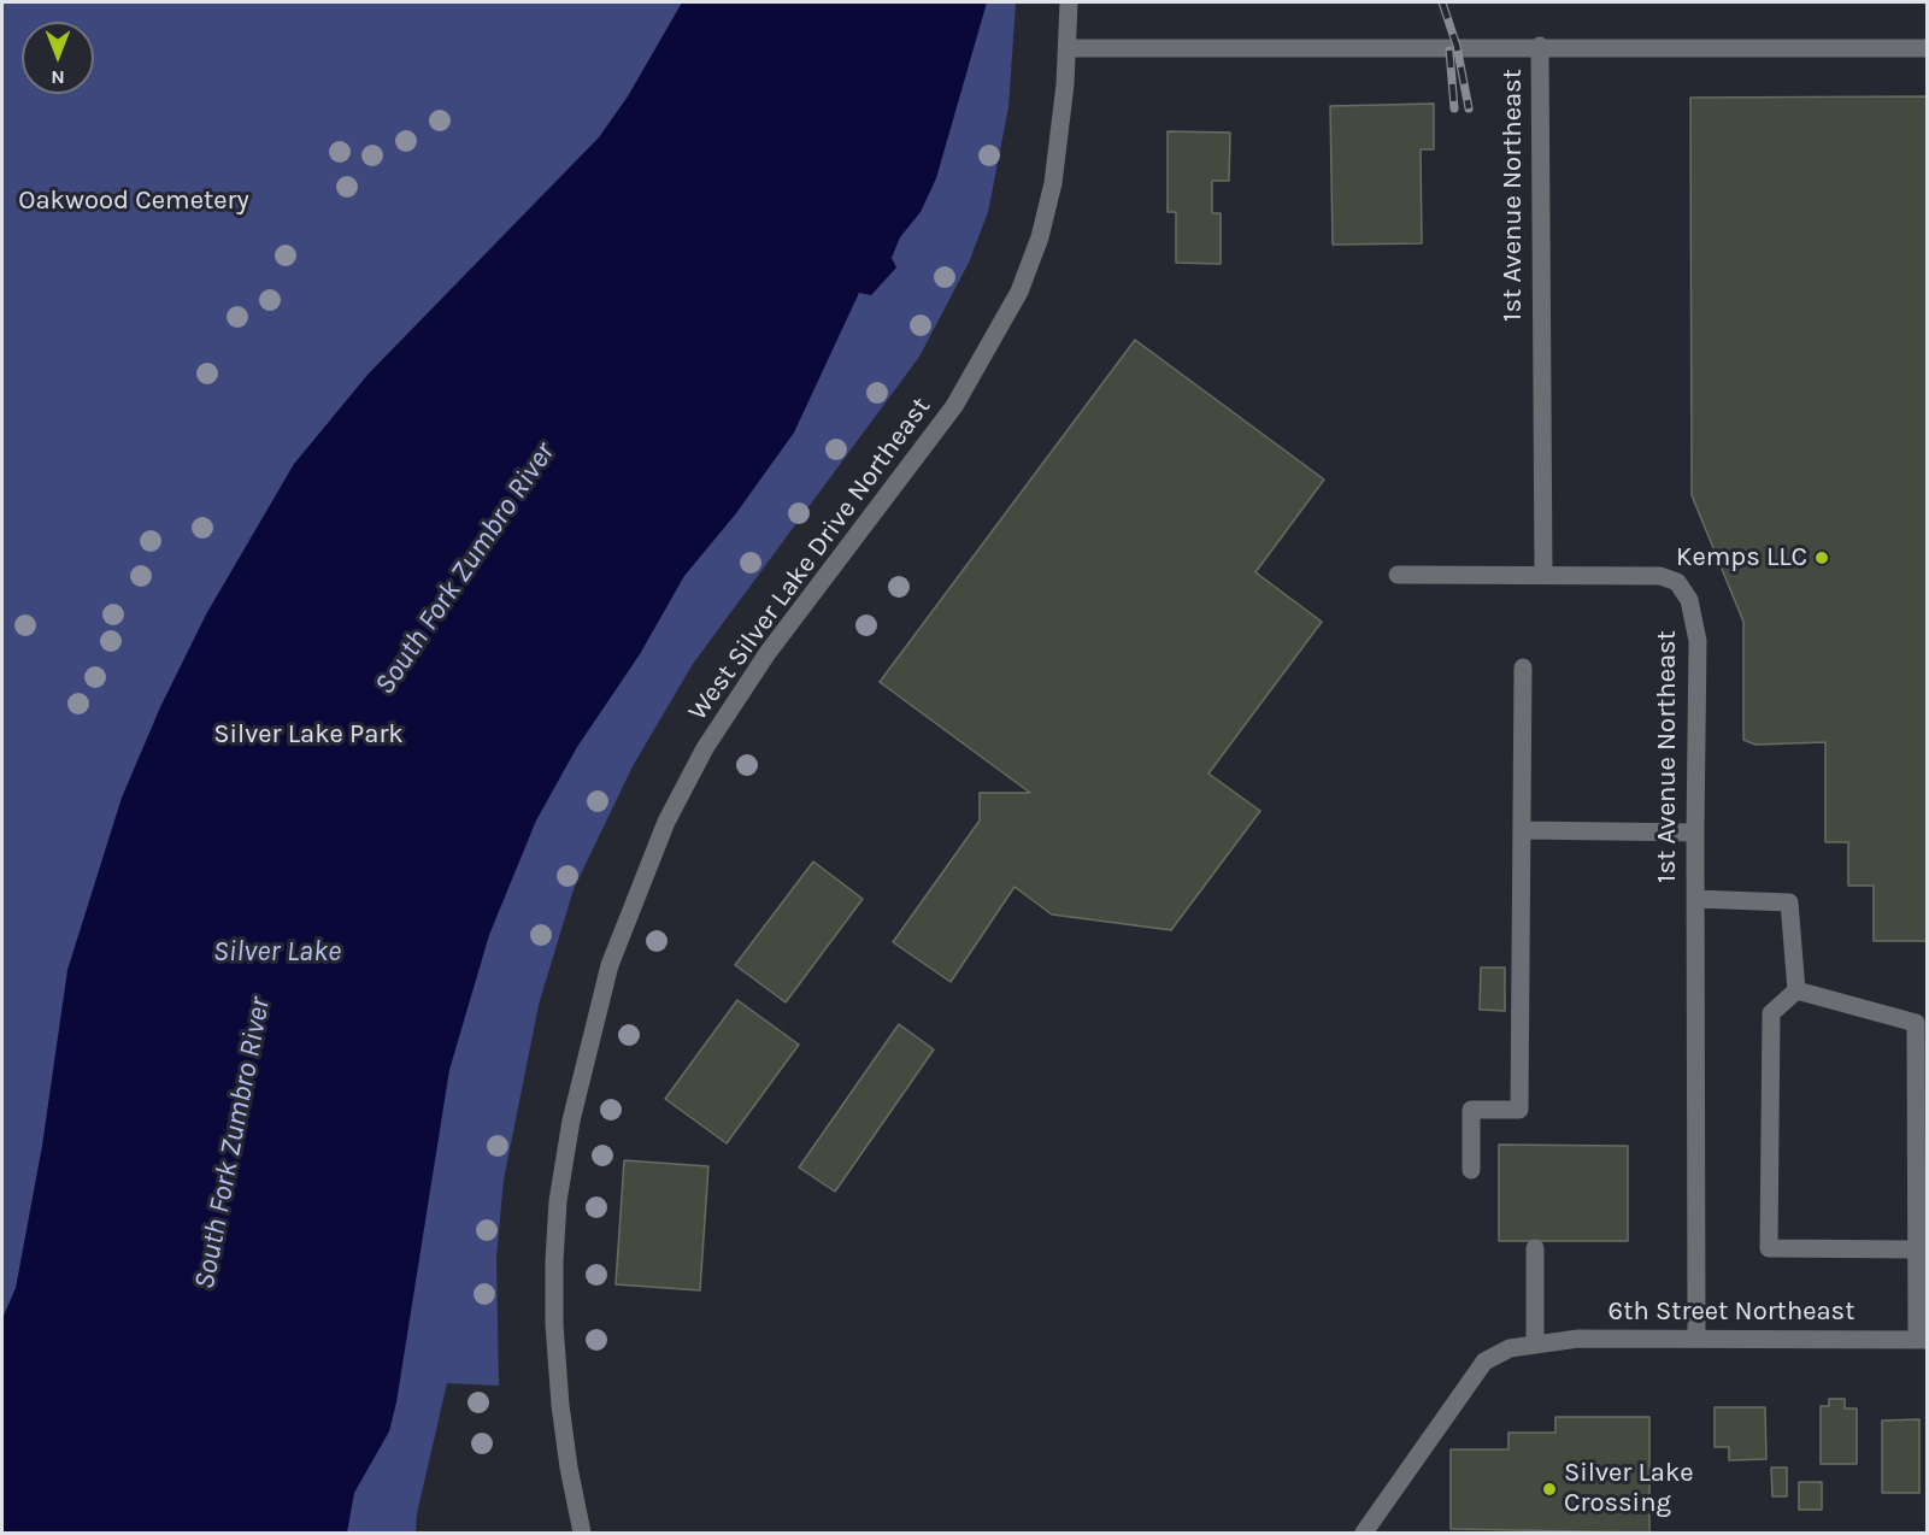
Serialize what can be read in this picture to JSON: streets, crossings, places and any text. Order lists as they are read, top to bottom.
{
  "streets": {
    "street": ["1st Avenue Northeast", "West Silver Lake Drive Northeast", "6th Street Northeast"]
  },
  "crossings": [
    ["1st Avenue Northeast", "6th Street Northeast"]
  ],
  "water": ["South Fork Zumbro River", "Silver Lake"],
  "parks": ["Oakwood Cemetery", "Silver Lake Park"],
  "places": ["Kemps LLC", "Silver Lake Crossing"],
  "north": "bottom"
}
